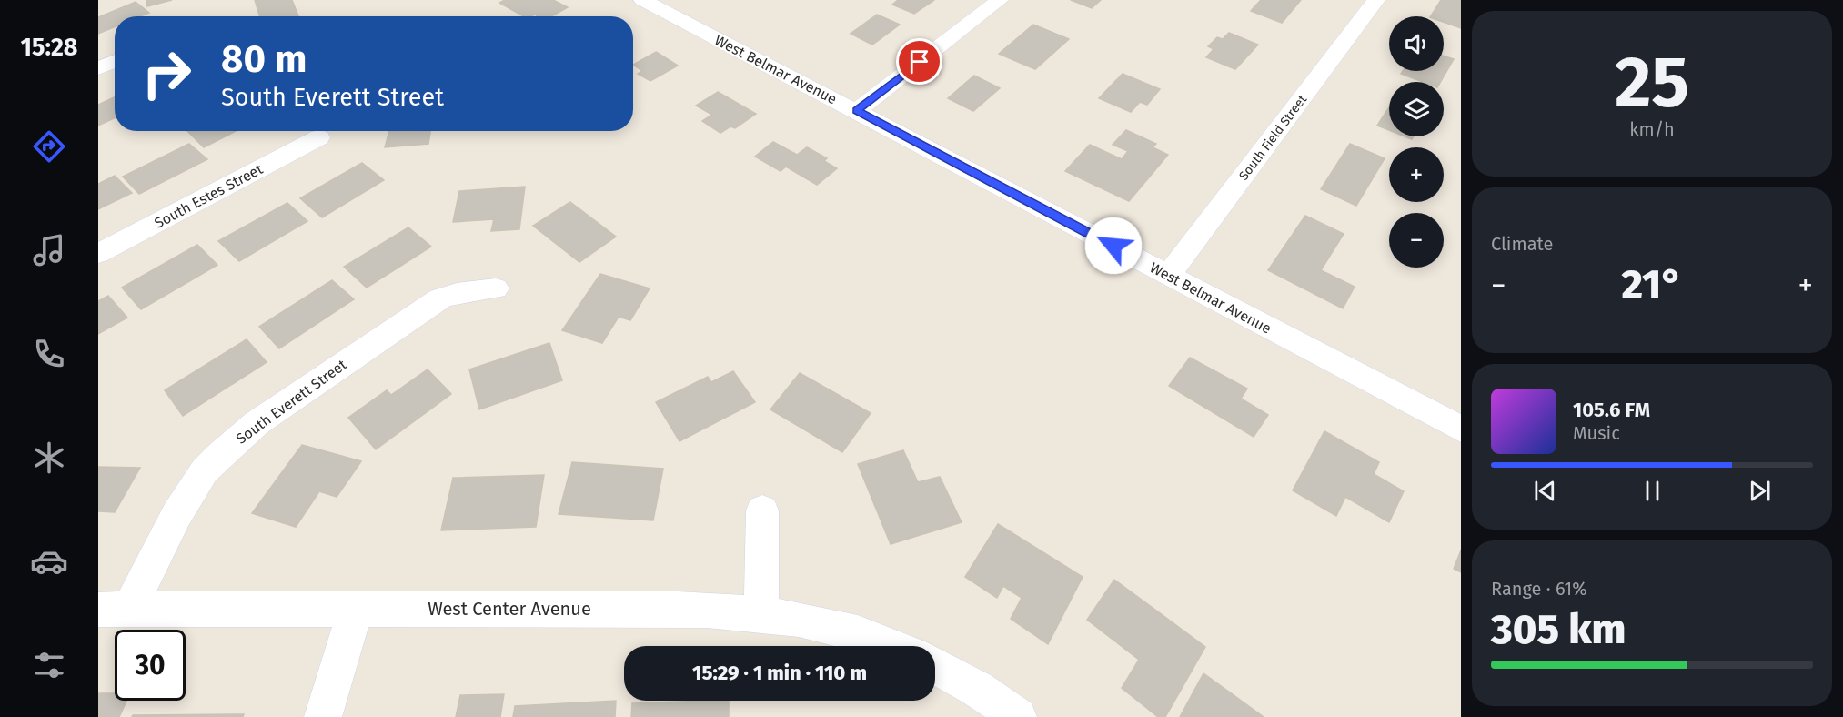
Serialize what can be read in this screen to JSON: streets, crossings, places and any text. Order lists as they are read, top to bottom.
{
  "streets": {
    "street": [
      "West Belmar Avenue",
      "South Field Street",
      "South Estes Street",
      "South Everett Street",
      "West Center Avenue"
    ]
  },
  "crossings": [
    ["West Belmar Avenue", "South Field Street"],
    ["South Everett Street", "West Center Avenue"]
  ],
  "page": {
    "tabs": "15:28",
    "tile": [
      ["25", "km/h"],
      "Climate",
      ["Range · 61%", "305 km"]
    ],
    "map_buttons": ["+", "−"],
    "turn": ["80 m", "South Everett Street"],
    "heat": ["−", "21°", "+"],
    "song": ["105.6 FM", "Music"],
    "limit": "30",
    "trip": "15:29 · 1 min · 110 m"
  }
}
